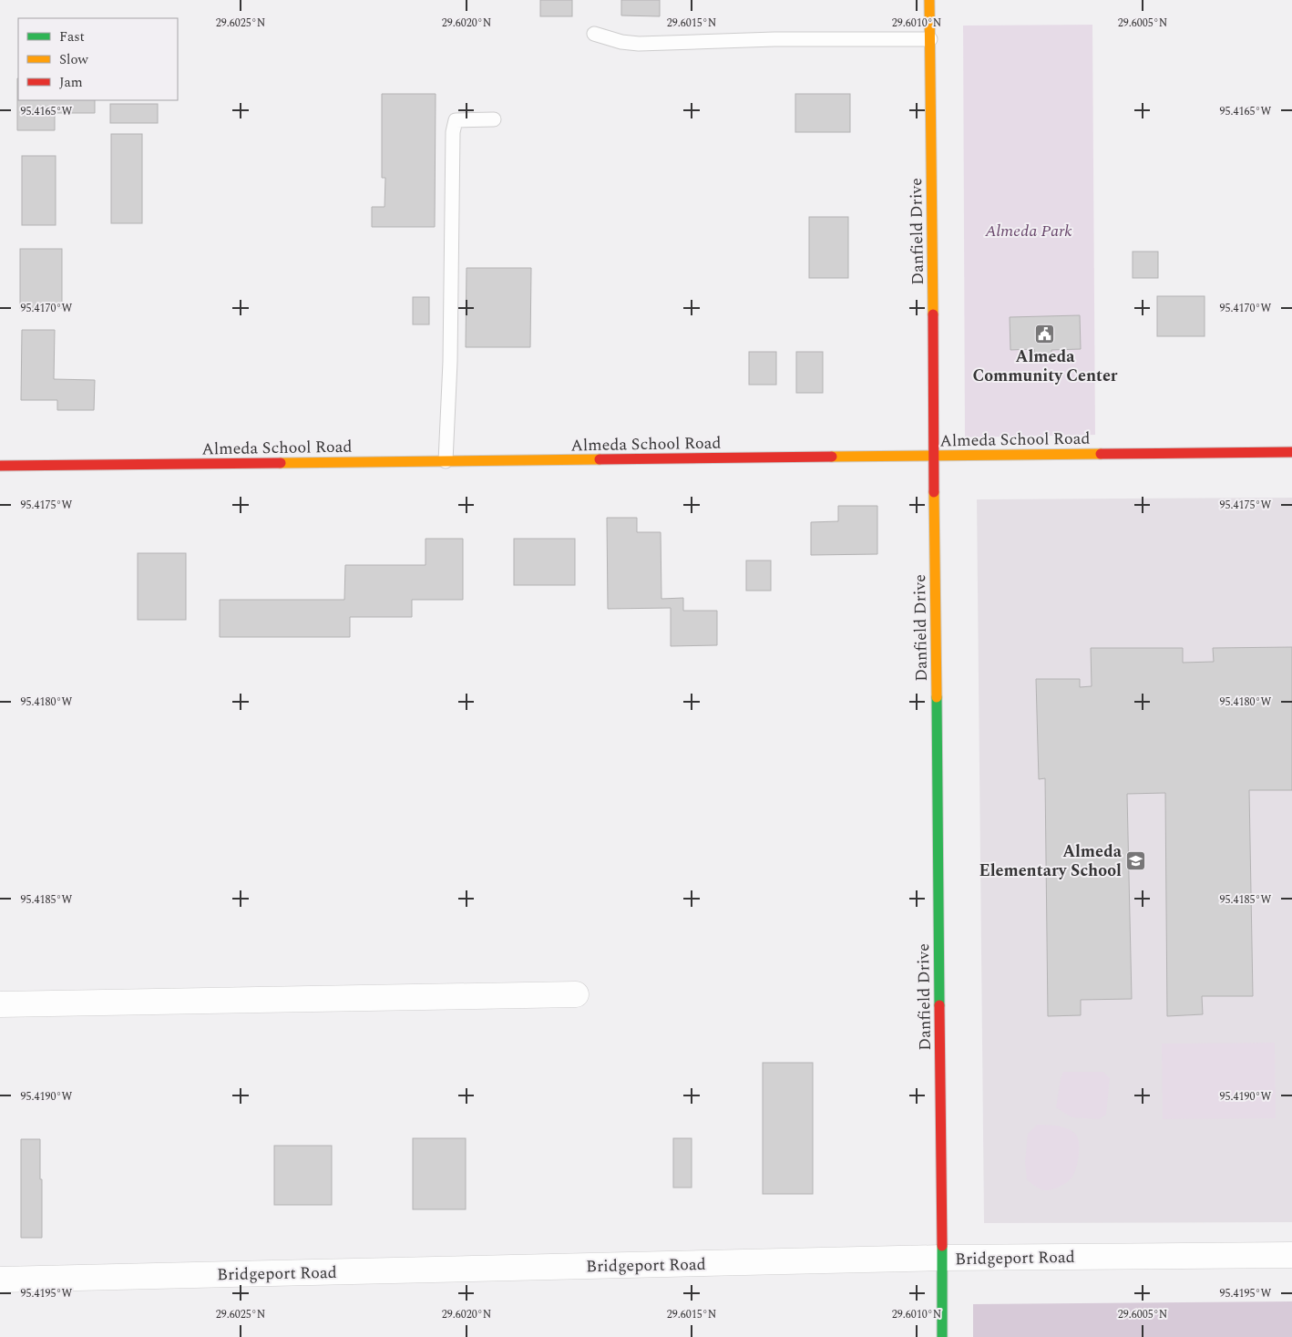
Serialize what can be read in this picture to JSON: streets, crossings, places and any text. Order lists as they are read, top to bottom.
{
  "streets": {
    "street": ["Danfield Drive", "Almeda School Road", "Bridgeport Road"]
  },
  "crossings": [
    ["Danfield Drive", "Almeda School Road"],
    ["Danfield Drive", "Bridgeport Road"]
  ],
  "parks": ["Almeda Park"],
  "places": {
    "public building": ["Almeda Community Center"],
    "school or university": ["Almeda Elementary School"]
  },
  "legend": ["Fast", "Slow", "Jam"],
  "coordinates": [
    "29.6025°N",
    "29.6020°N",
    "29.6015°N",
    "29.6010°N",
    "29.6005°N",
    "95.4165°W",
    "95.4170°W",
    "95.4175°W",
    "95.4180°W",
    "95.4185°W",
    "95.4190°W",
    "95.4195°W"
  ]
}
